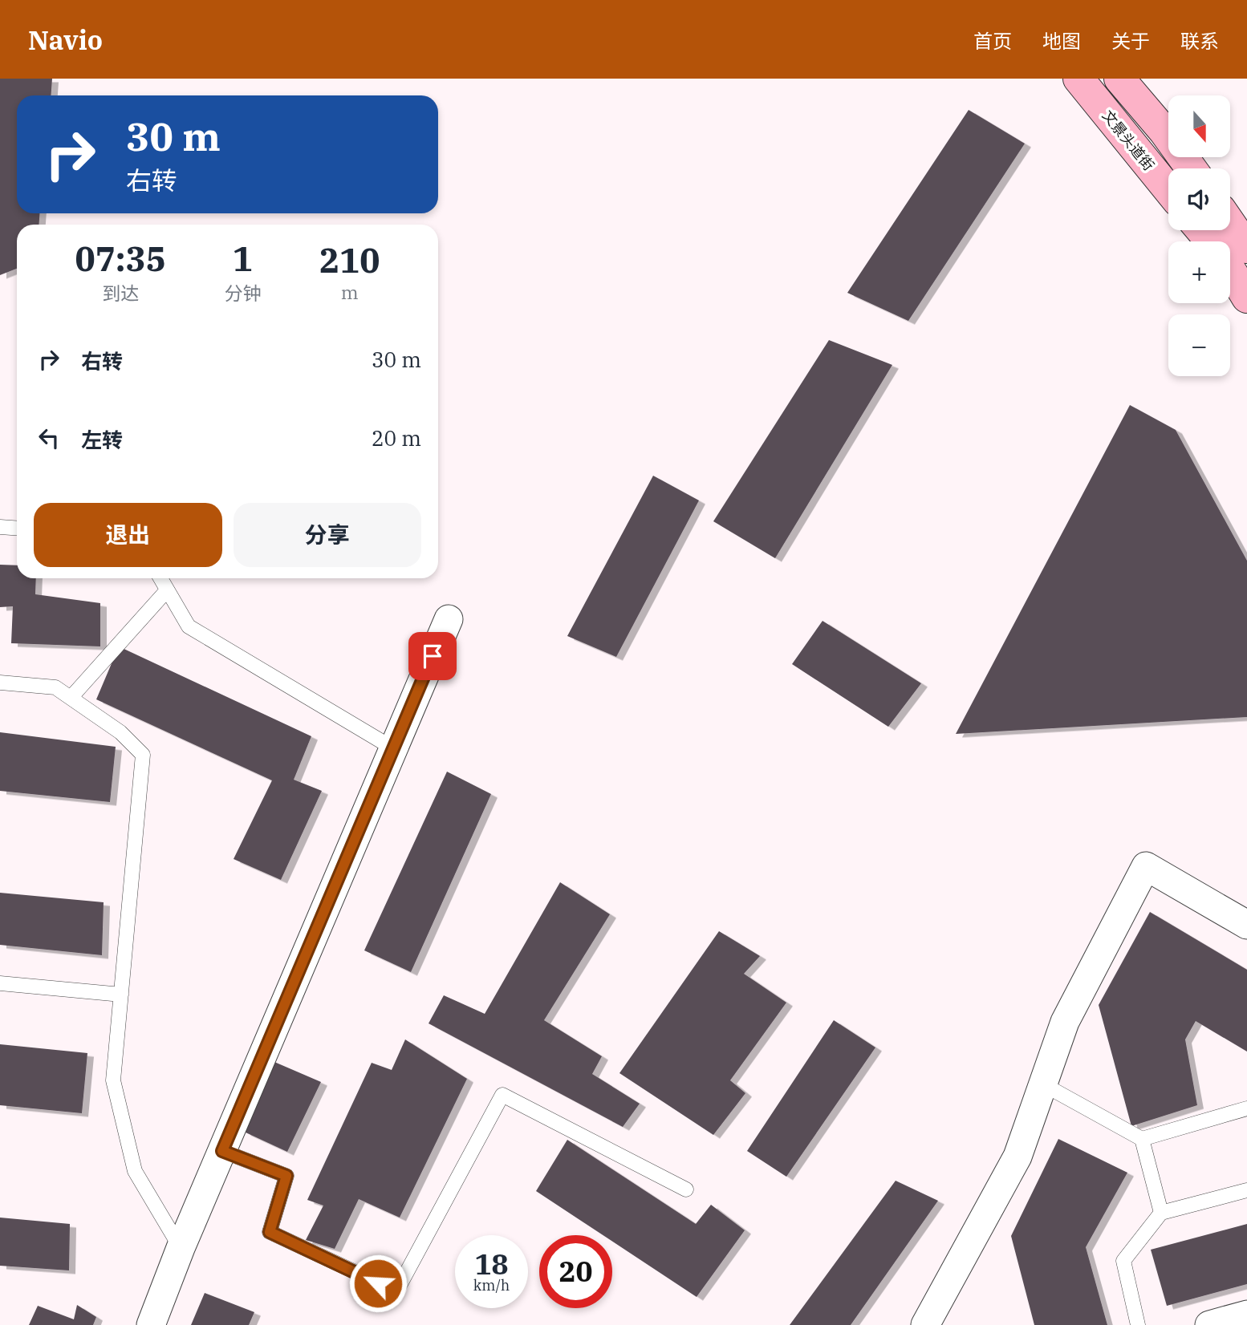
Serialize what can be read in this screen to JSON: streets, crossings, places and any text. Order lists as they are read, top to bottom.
{
  "streets": {
    "main road": ["文景头道街"]
  },
  "north": "bottom",
  "page": {
    "header": "Navio",
    "nav": [
      "首页",
      "地图",
      "关于",
      "联系"
    ],
    "map_buttons": ["+", "−"],
    "turn": ["30 m", "右转"],
    "eta": [
      "07:35",
      "到达",
      "1",
      "分钟",
      "210",
      "m"
    ],
    "list": [
      {
        "name": "右转",
        "value": "30 m"
      },
      {
        "name": "左转",
        "value": "20 m"
      }
    ],
    "buttons": ["退出", "分享"],
    "speed": "18 km/h",
    "limit": "20"
  }
}
